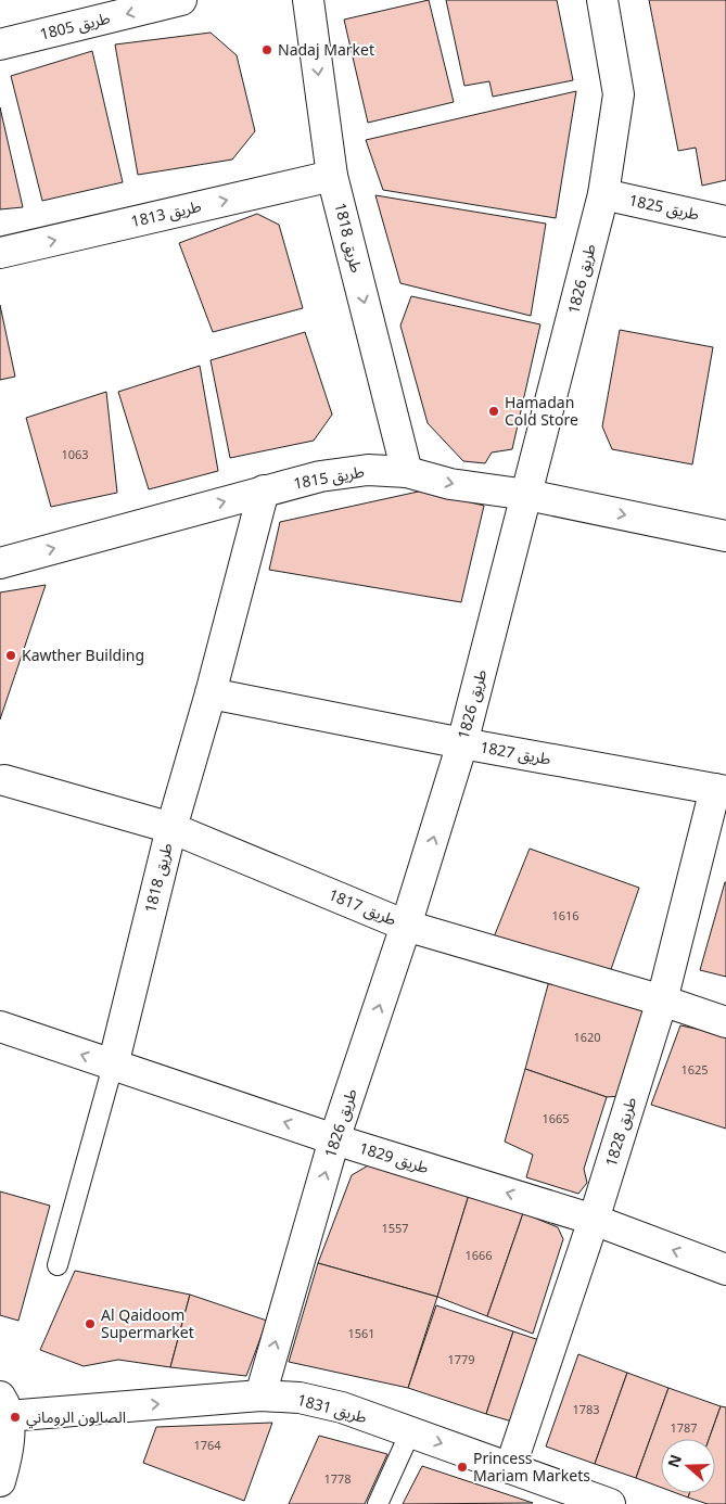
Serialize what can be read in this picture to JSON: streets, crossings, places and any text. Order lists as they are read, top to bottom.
{
  "streets": {
    "street": [
      "طريق 1805",
      "طريق 1825",
      "طريق 1813",
      "طريق 1818",
      "طريق 1826",
      "طريق 1815",
      "طريق 1827",
      "طريق 1817",
      "طريق 1828",
      "طريق 1829",
      "طريق 1831"
    ]
  },
  "crossings": [
    ["طريق 1825", "طريق 1826"],
    ["طريق 1813", "طريق 1818"],
    ["طريق 1818", "طريق 1815"],
    ["طريق 1818", "طريق 1827"],
    ["طريق 1818", "طريق 1817"],
    ["طريق 1818", "طريق 1829"],
    ["طريق 1826", "طريق 1815"],
    ["طريق 1826", "طريق 1827"],
    ["طريق 1826", "طريق 1817"],
    ["طريق 1826", "طريق 1829"],
    ["طريق 1826", "طريق 1831"],
    ["طريق 1827", "طريق 1828"],
    ["طريق 1817", "طريق 1828"],
    ["طريق 1828", "طريق 1829"],
    ["طريق 1828", "طريق 1831"]
  ],
  "one_way": [
    "طريق 1805",
    "طريق 1813",
    "طريق 1818",
    "طريق 1826",
    "طريق 1815",
    "طريق 1829",
    "طريق 1831"
  ],
  "places": [
    "Nadaj Market",
    "Hamadan Cold Store",
    "Kawther Building",
    "Al Qaidoom Supermarket",
    "الصالون الروماني",
    "Princess Mariam Markets"
  ],
  "house_numbers": [
    "1063",
    "1616",
    "1620",
    "1625",
    "1665",
    "1557",
    "1666",
    "1561",
    "1779",
    "1783",
    "1787",
    "1764",
    "1778"
  ],
  "north": "left"
}
